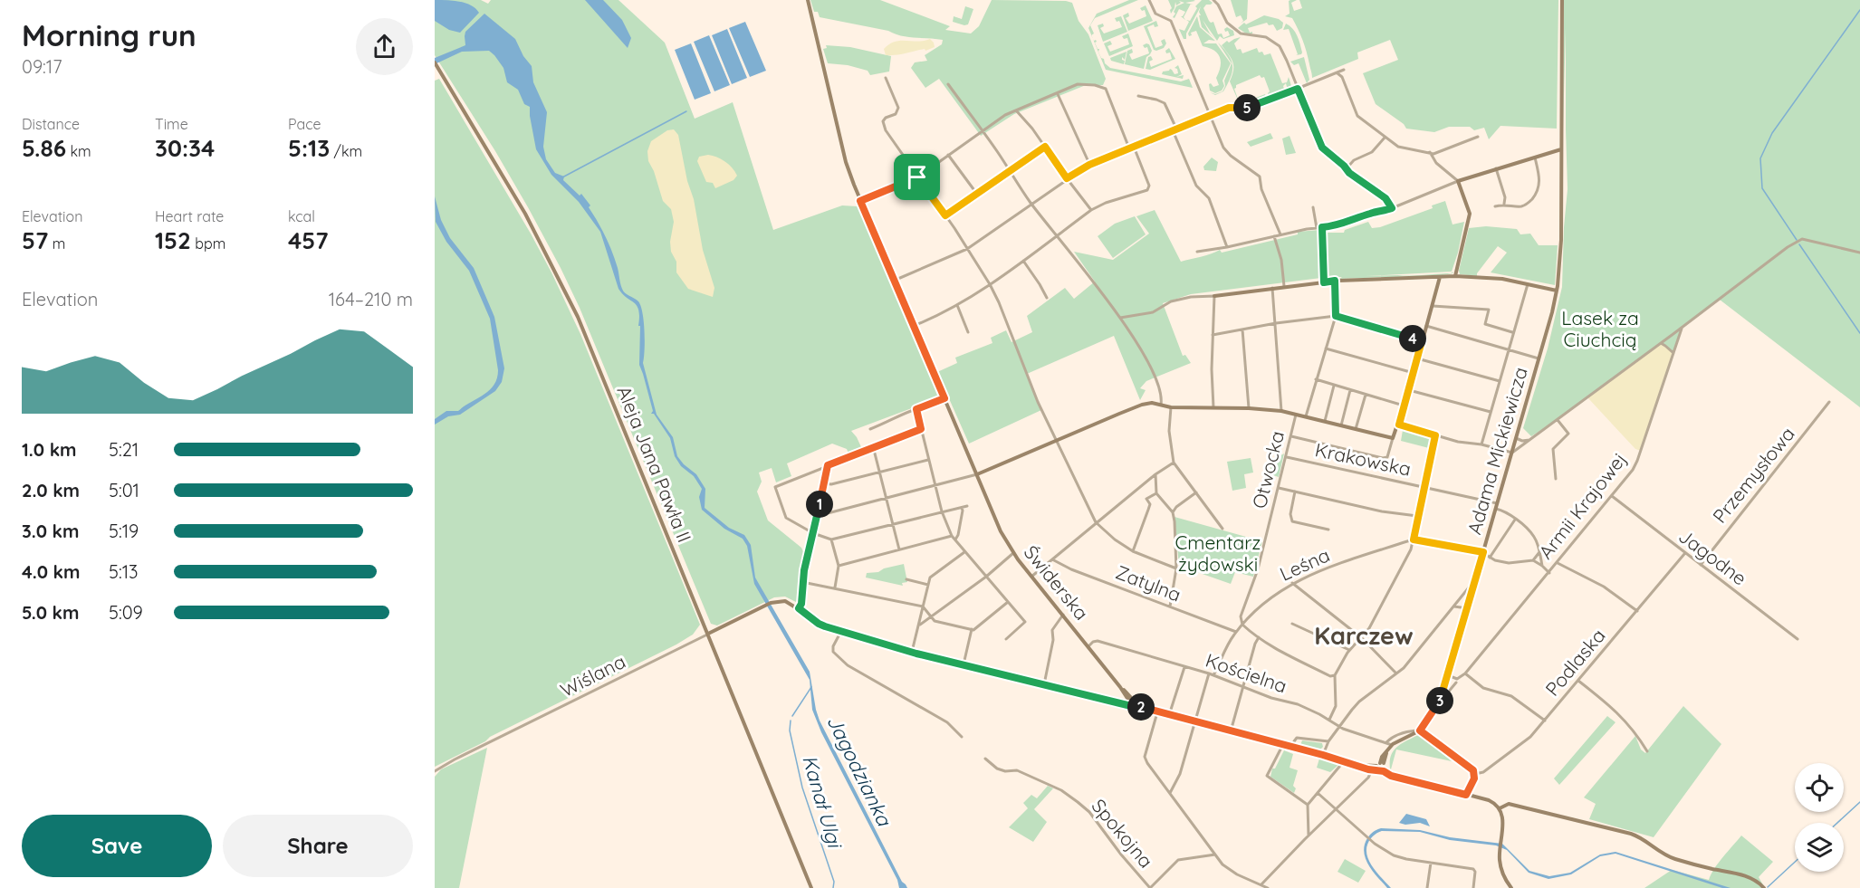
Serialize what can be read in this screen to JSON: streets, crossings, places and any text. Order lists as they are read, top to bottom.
{
  "streets": {
    "street": [
      "Adama Mickiewicza",
      "Krakowska",
      "Aleja Jana Pawła II",
      "Otwocka",
      "Przemysłowa",
      "Armii Krajowej",
      "Jagodne",
      "Leśna",
      "Świderska",
      "Zatylna",
      "Podlaska",
      "Kościelna",
      "Wiślana",
      "Spokojna"
    ]
  },
  "crossings": [
    ["Adama Mickiewicza", "Krakowska"],
    ["Adama Mickiewicza", "Armii Krajowej"],
    ["Adama Mickiewicza", "Kościelna"],
    ["Krakowska", "Otwocka"],
    ["Aleja Jana Pawła II", "Wiślana"],
    ["Otwocka", "Leśna"],
    ["Przemysłowa", "Jagodne"],
    ["Armii Krajowej", "Jagodne"],
    ["Jagodne", "Podlaska"],
    ["Leśna", "Zatylna"],
    ["Leśna", "Kościelna"],
    ["Świderska", "Kościelna"]
  ],
  "districts": ["Karczew"],
  "water": ["Jagodzianka", "Kanał Ulgi"],
  "parks": ["Lasek za Ciuchcią", "Cmentarz żydowski"],
  "page": {
    "heading": ["Morning run", "09:17"],
    "stats": [
      ["Distance", "5.86 km"],
      ["Time", "30:34"],
      ["Pace", "5:13 /km"],
      ["Elevation", "57 m"],
      ["Heart rate", "152 bpm"],
      ["kcal", "457"]
    ],
    "pins": [
      "5",
      "4",
      "1",
      "3",
      "2"
    ],
    "chart": ["Elevation", "164–210 m"],
    "list": [
      {
        "name": "1.0 km",
        "note": "5:21"
      },
      {
        "name": "2.0 km",
        "note": "5:01"
      },
      {
        "name": "3.0 km",
        "note": "5:19"
      },
      {
        "name": "4.0 km",
        "note": "5:13"
      },
      {
        "name": "5.0 km",
        "note": "5:09"
      }
    ],
    "buttons": ["Save", "Share"]
  }
}
